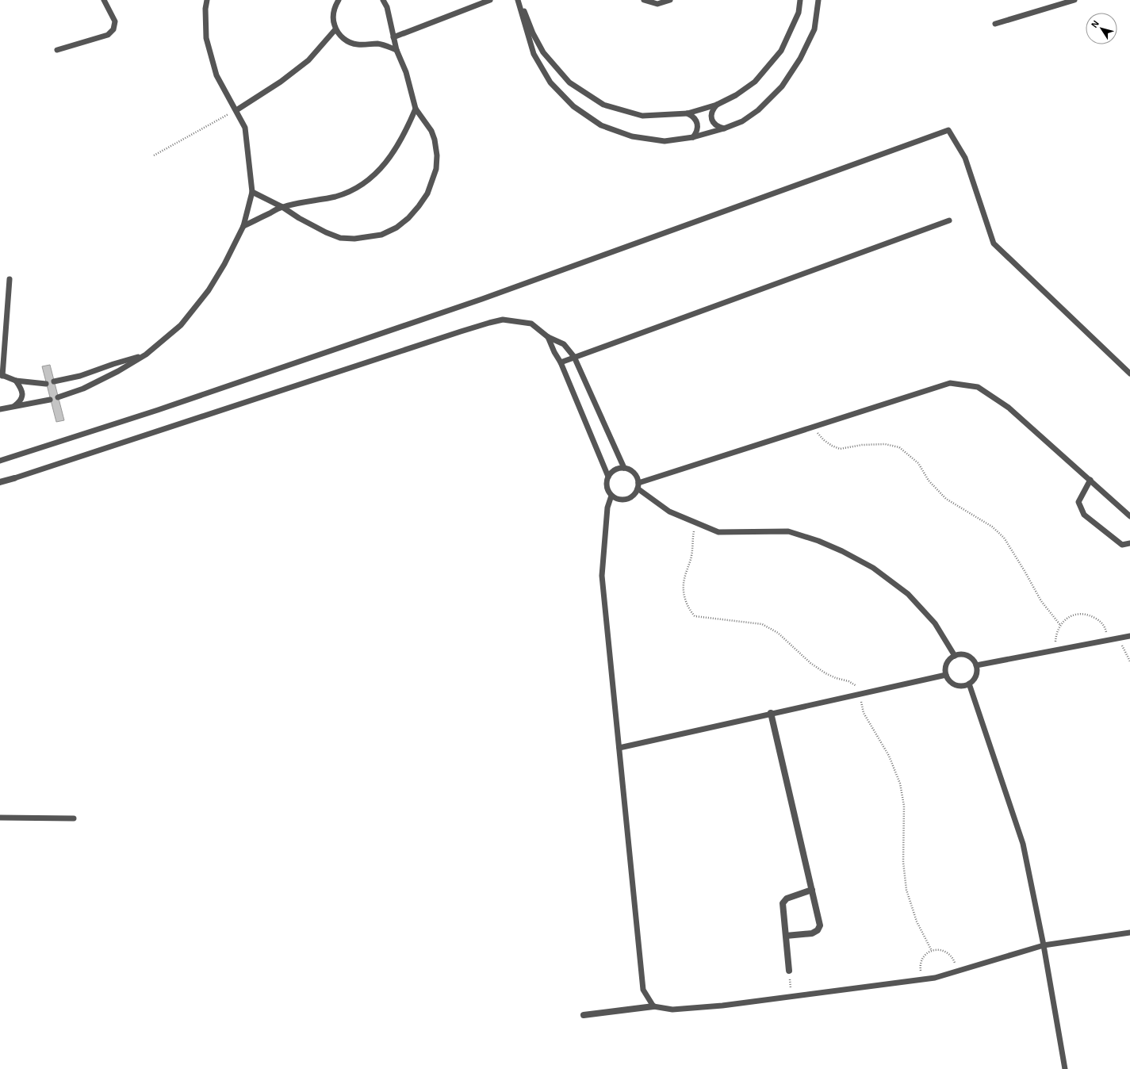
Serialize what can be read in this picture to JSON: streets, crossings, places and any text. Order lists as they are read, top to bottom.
{
  "north": "top left"
}
